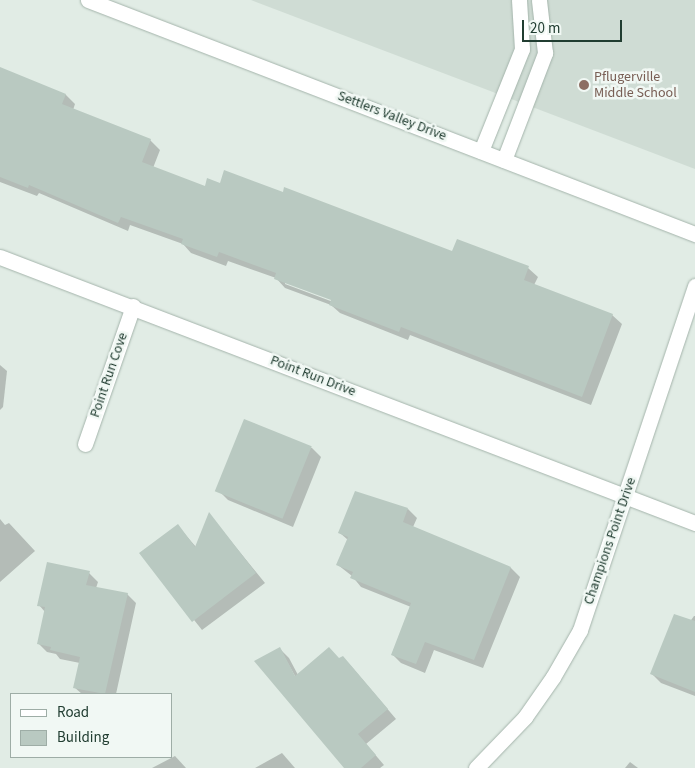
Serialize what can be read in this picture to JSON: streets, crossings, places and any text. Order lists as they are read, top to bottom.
{
  "streets": {
    "street": [
      "Settlers Valley Drive",
      "Point Run Cove",
      "Point Run Drive",
      "Champions Point Drive"
    ]
  },
  "crossings": [
    ["Point Run Cove", "Point Run Drive"],
    ["Point Run Drive", "Champions Point Drive"]
  ],
  "places": ["Pflugerville Middle School"],
  "legend": ["Road", "Building"],
  "scale_bar": "20 m"
}
